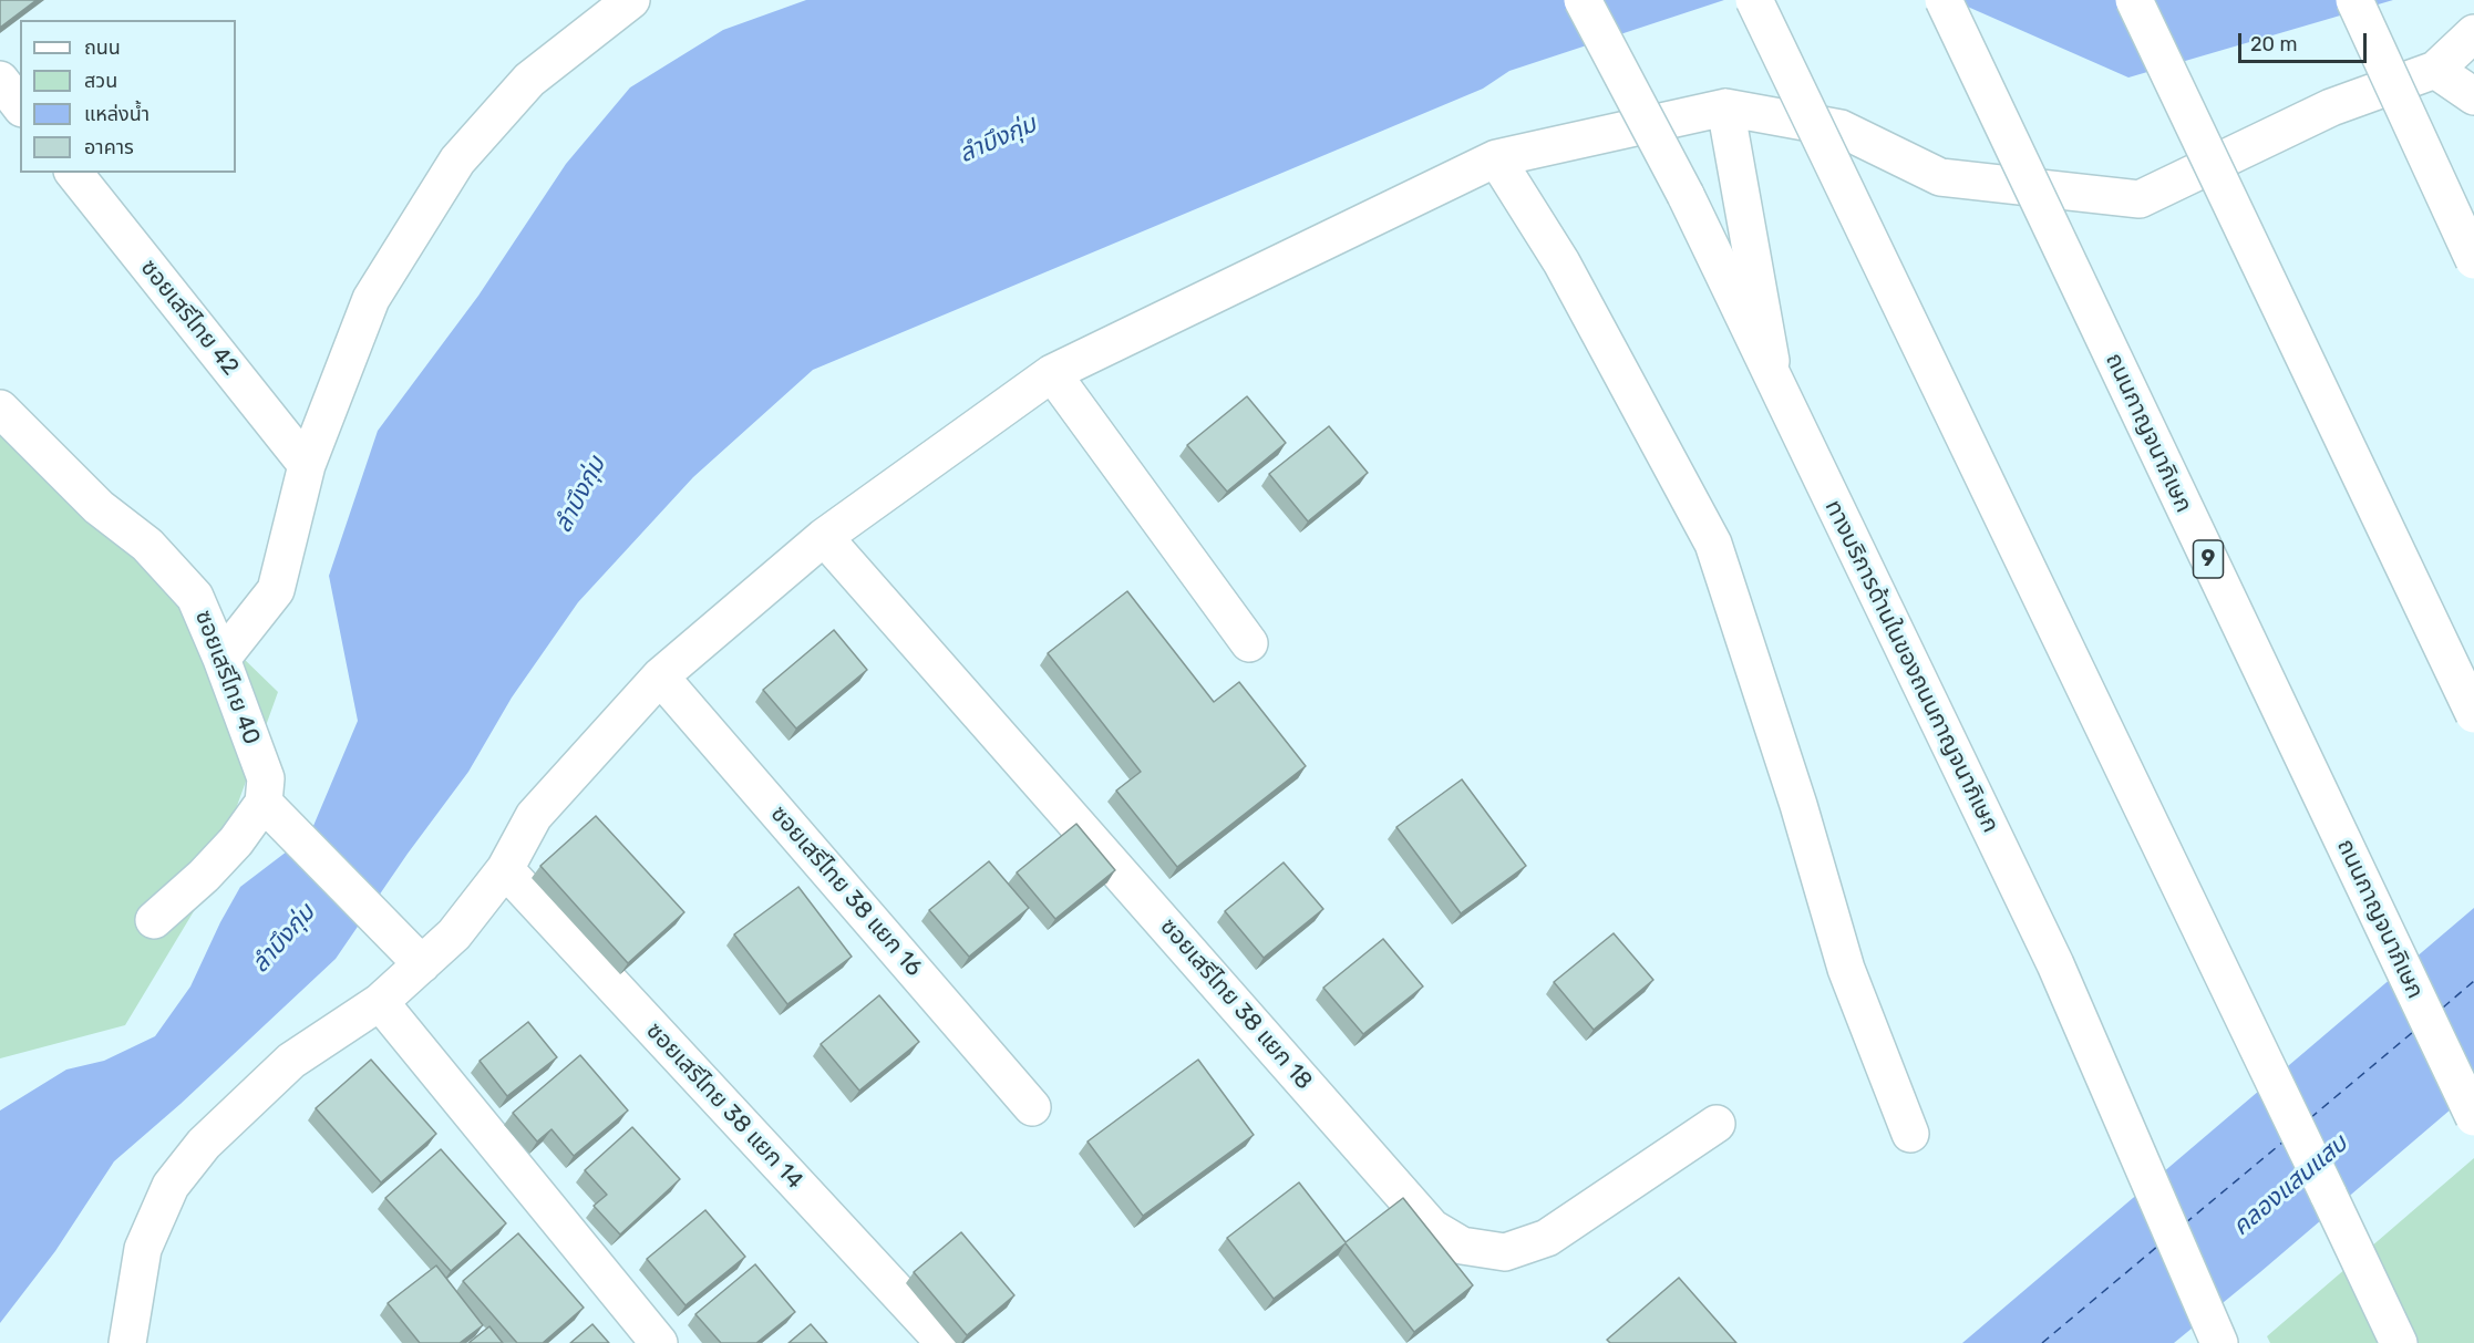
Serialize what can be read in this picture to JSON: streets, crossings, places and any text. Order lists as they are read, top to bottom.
{
  "streets": {
    "main road": [
      "ซอยเสรีไทย 42",
      "ถนนกาญจนาภิเษก",
      "9",
      "ทางบริการด้านในของถนนกาญจนาภิเษก",
      "ซอยเสรีไทย 40",
      "ซอยเสรีไทย 38 แยก 16",
      "ซอยเสรีไทย 38 แยก 18",
      "ซอยเสรีไทย 38 แยก 14"
    ]
  },
  "water": ["ลำบึงกุ่ม", "คลองแสนแสบ"],
  "legend": [
    "ถนน",
    "สวน",
    "แหล่งน้ำ",
    "อาคาร"
  ],
  "scale_bar": "20 m"
}
